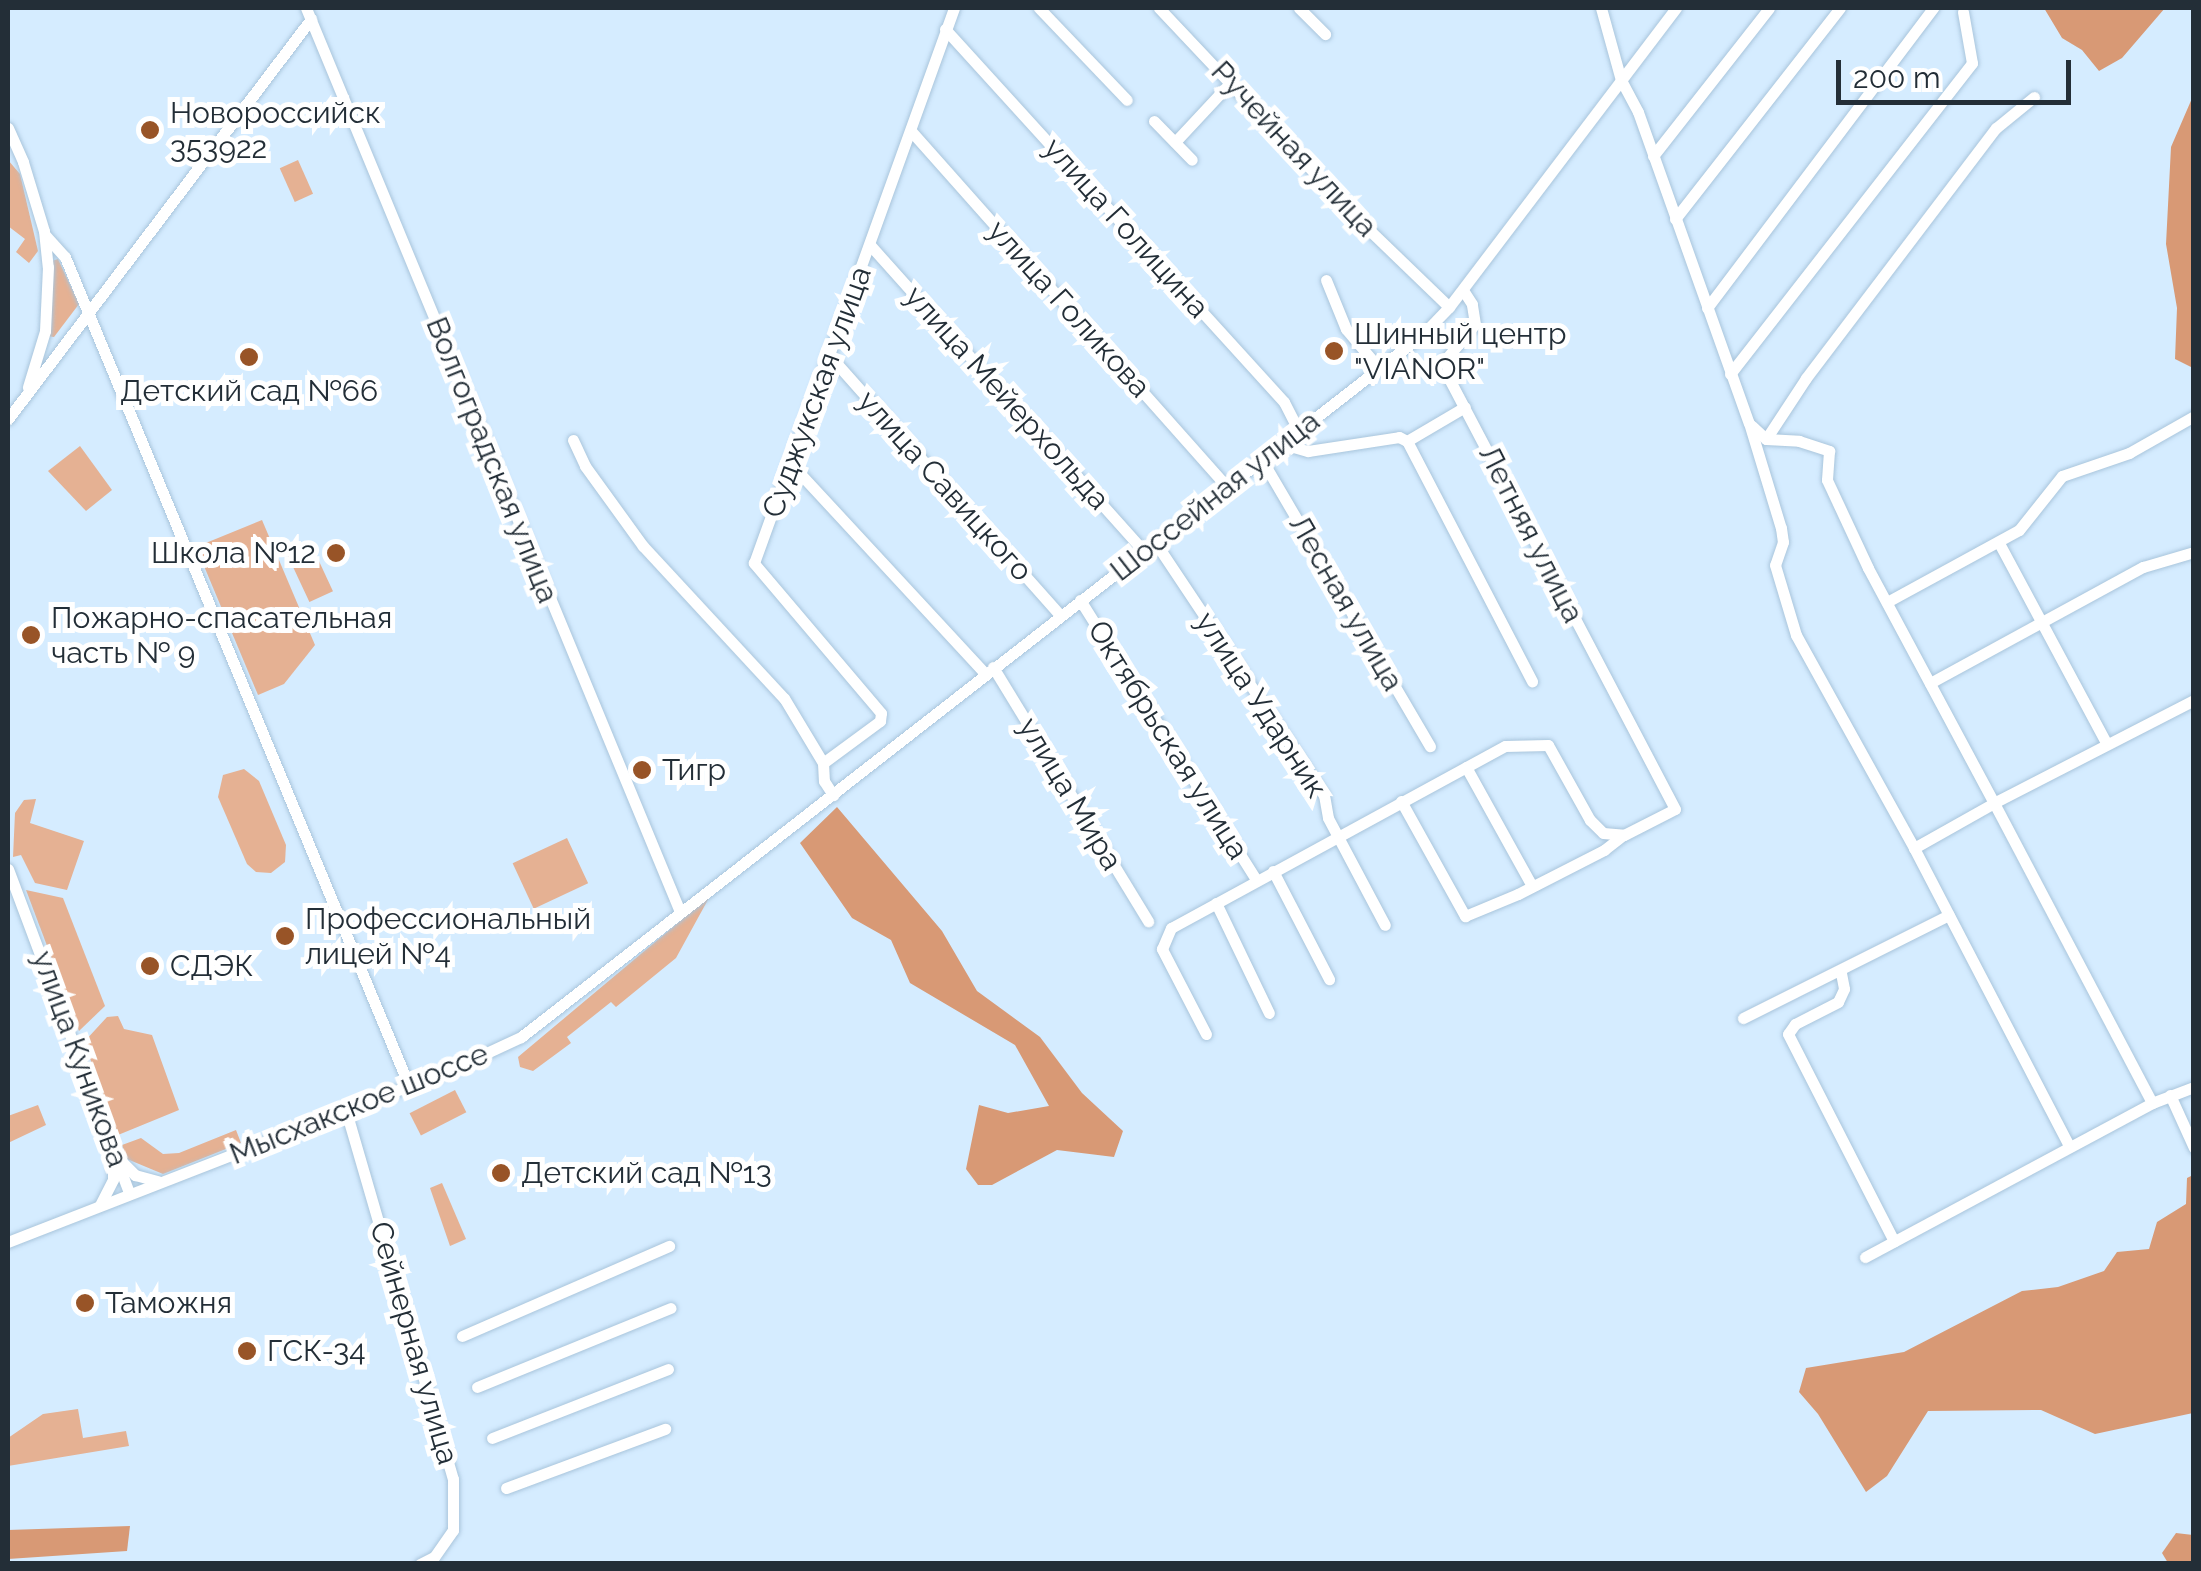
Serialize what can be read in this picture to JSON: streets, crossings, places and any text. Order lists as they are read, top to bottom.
{
  "streets": {
    "street": [
      "Ручейная улица",
      "улица Голицина",
      "улица Голикова",
      "Суджукская улица",
      "улица Мейерхольда",
      "Волгоградская улица",
      "улица Савицкого",
      "Шоссейная улица",
      "Летняя улица",
      "Лесная улица",
      "улица Ударник",
      "Октябрьская улица",
      "улица Мира",
      "улица Куникова",
      "Мысхакское шоссе",
      "Сейнерная улица"
    ]
  },
  "crossings": [
    ["Ручейная улица", "Шоссейная улица"],
    ["улица Голицина", "Суджукская улица"],
    ["улица Голицина", "Шоссейная улица"],
    ["улица Голикова", "Суджукская улица"],
    ["улица Голикова", "Шоссейная улица"],
    ["Суджукская улица", "улица Мейерхольда"],
    ["Суджукская улица", "улица Савицкого"],
    ["Суджукская улица", "улица Мира"],
    ["улица Мейерхольда", "Шоссейная улица"],
    ["Волгоградская улица", "Шоссейная улица"],
    ["Волгоградская улица", "Мысхакское шоссе"],
    ["улица Савицкого", "Шоссейная улица"],
    ["Шоссейная улица", "Летняя улица"],
    ["Шоссейная улица", "Лесная улица"],
    ["Шоссейная улица", "улица Ударник"],
    ["Шоссейная улица", "Октябрьская улица"],
    ["Шоссейная улица", "улица Мира"],
    ["Шоссейная улица", "Мысхакское шоссе"],
    ["улица Куникова", "Мысхакское шоссе"],
    ["Мысхакское шоссе", "Сейнерная улица"]
  ],
  "places": [
    "Новороссийск 353922",
    "Шинный центр \"VIANOR\"",
    "Детский сад №66",
    "Школа №12",
    "Пожарно-спасательная часть № 9",
    "Тигр",
    "Профессиональный лицей №4",
    "СДЭК",
    "Детский сад №13",
    "Таможня",
    "ГСК-34"
  ],
  "scale_bar": "200 m"
}
